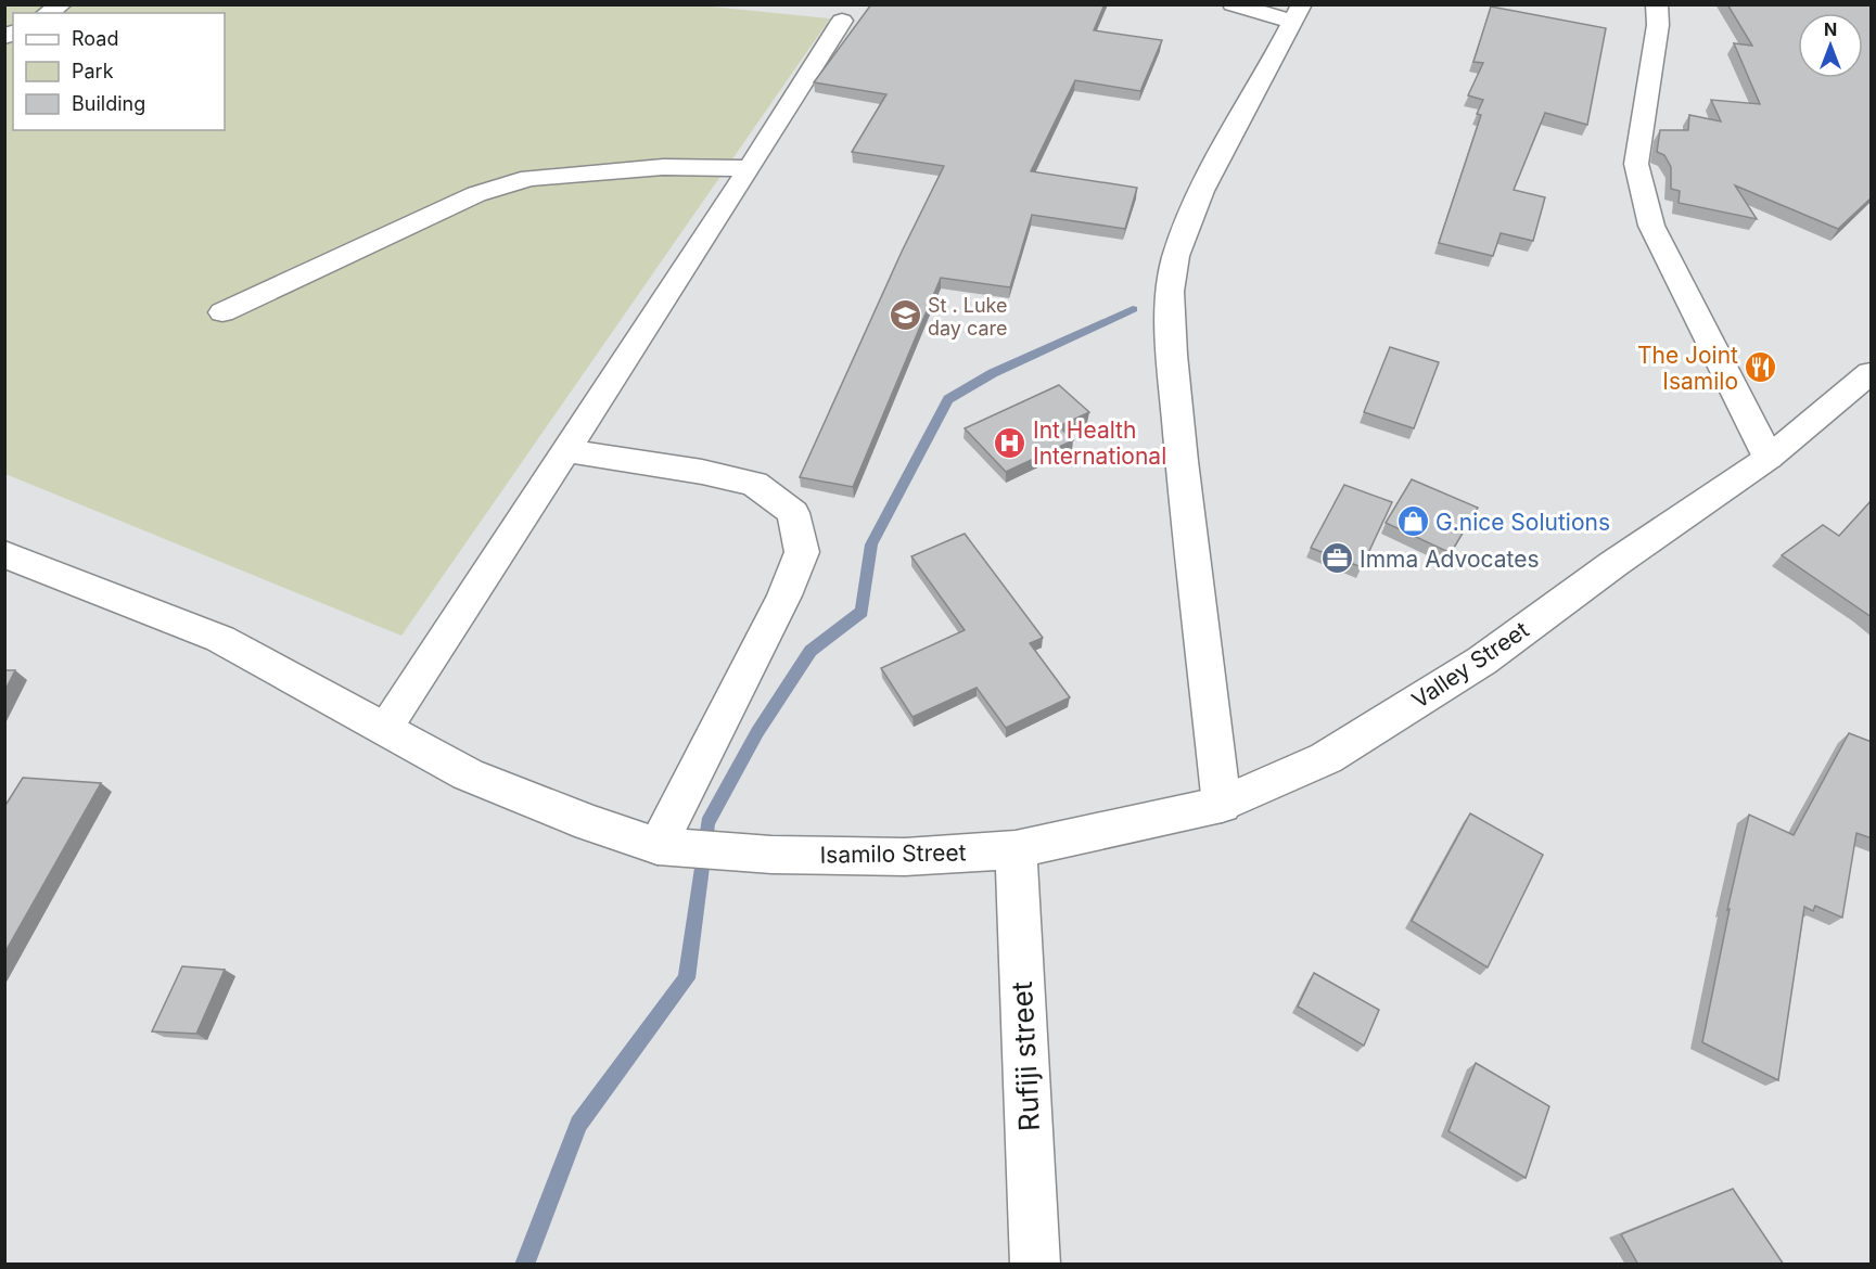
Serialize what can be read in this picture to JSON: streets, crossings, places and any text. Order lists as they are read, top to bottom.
{
  "streets": {
    "main road": ["Valley Street", "Isamilo Street", "Rufiji street"]
  },
  "crossings": [
    ["Valley Street", "Isamilo Street"],
    ["Valley Street", "Rufiji street"],
    ["Isamilo Street", "Rufiji street"]
  ],
  "places": {
    "school or university": ["St . Luke day care"],
    "restaurant": ["The Joint Isamilo"],
    "hospital": ["Int Health International"],
    "shop": ["G.nice Solutions"],
    "office": ["Imma Advocates"]
  },
  "legend": ["Road", "Park", "Building"],
  "north": "top"
}
